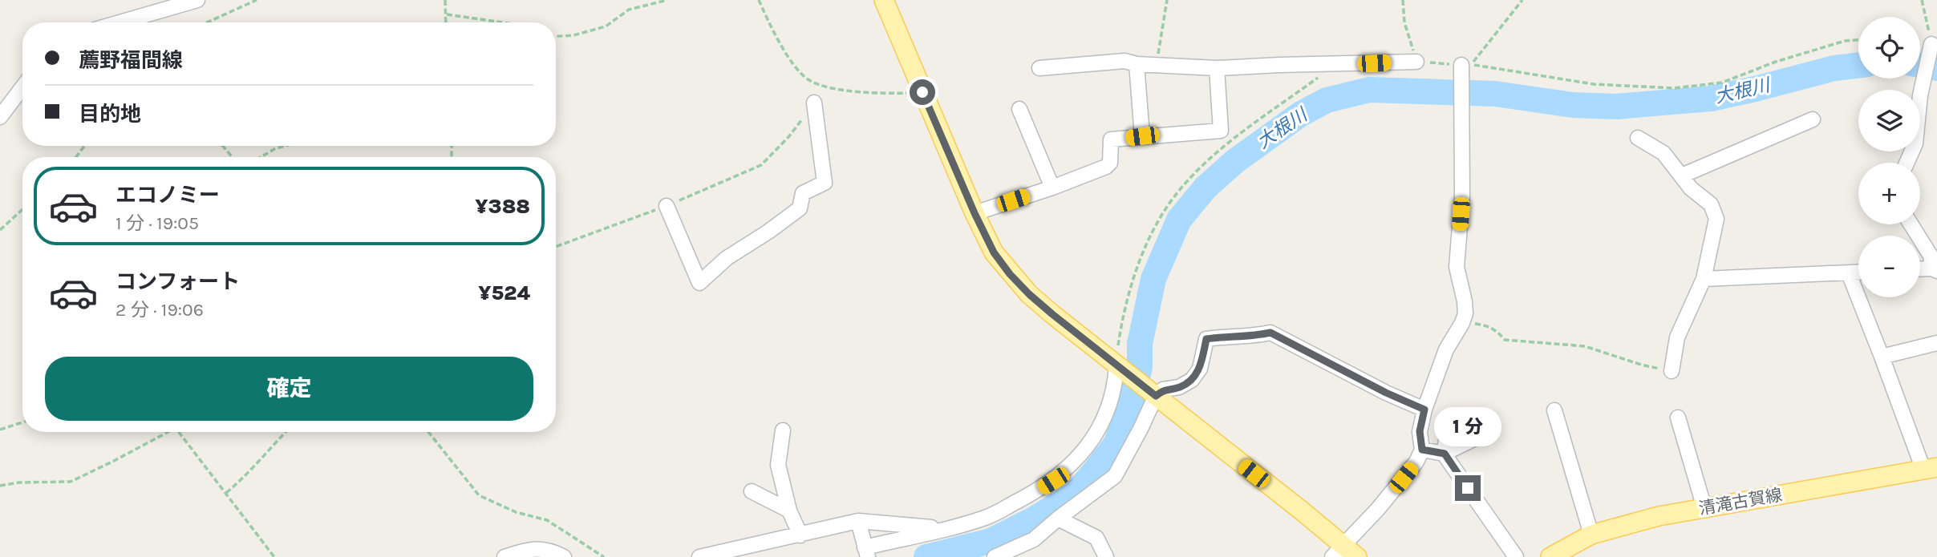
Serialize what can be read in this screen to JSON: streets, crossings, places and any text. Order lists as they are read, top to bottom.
{
  "streets": {
    "main road": ["清滝古賀線"]
  },
  "water": ["大根川"],
  "page": {
    "map_buttons": ["+", "−"],
    "banner": ["薦野福間線", "目的地"],
    "list": [
      {
        "name": "エコノミー",
        "note": "1 分 · 19:05",
        "value": "¥388"
      },
      {
        "name": "コンフォート",
        "note": "2 分 · 19:06",
        "value": "¥524"
      }
    ],
    "buttons": "確定",
    "bubble": "1 分"
  }
}
